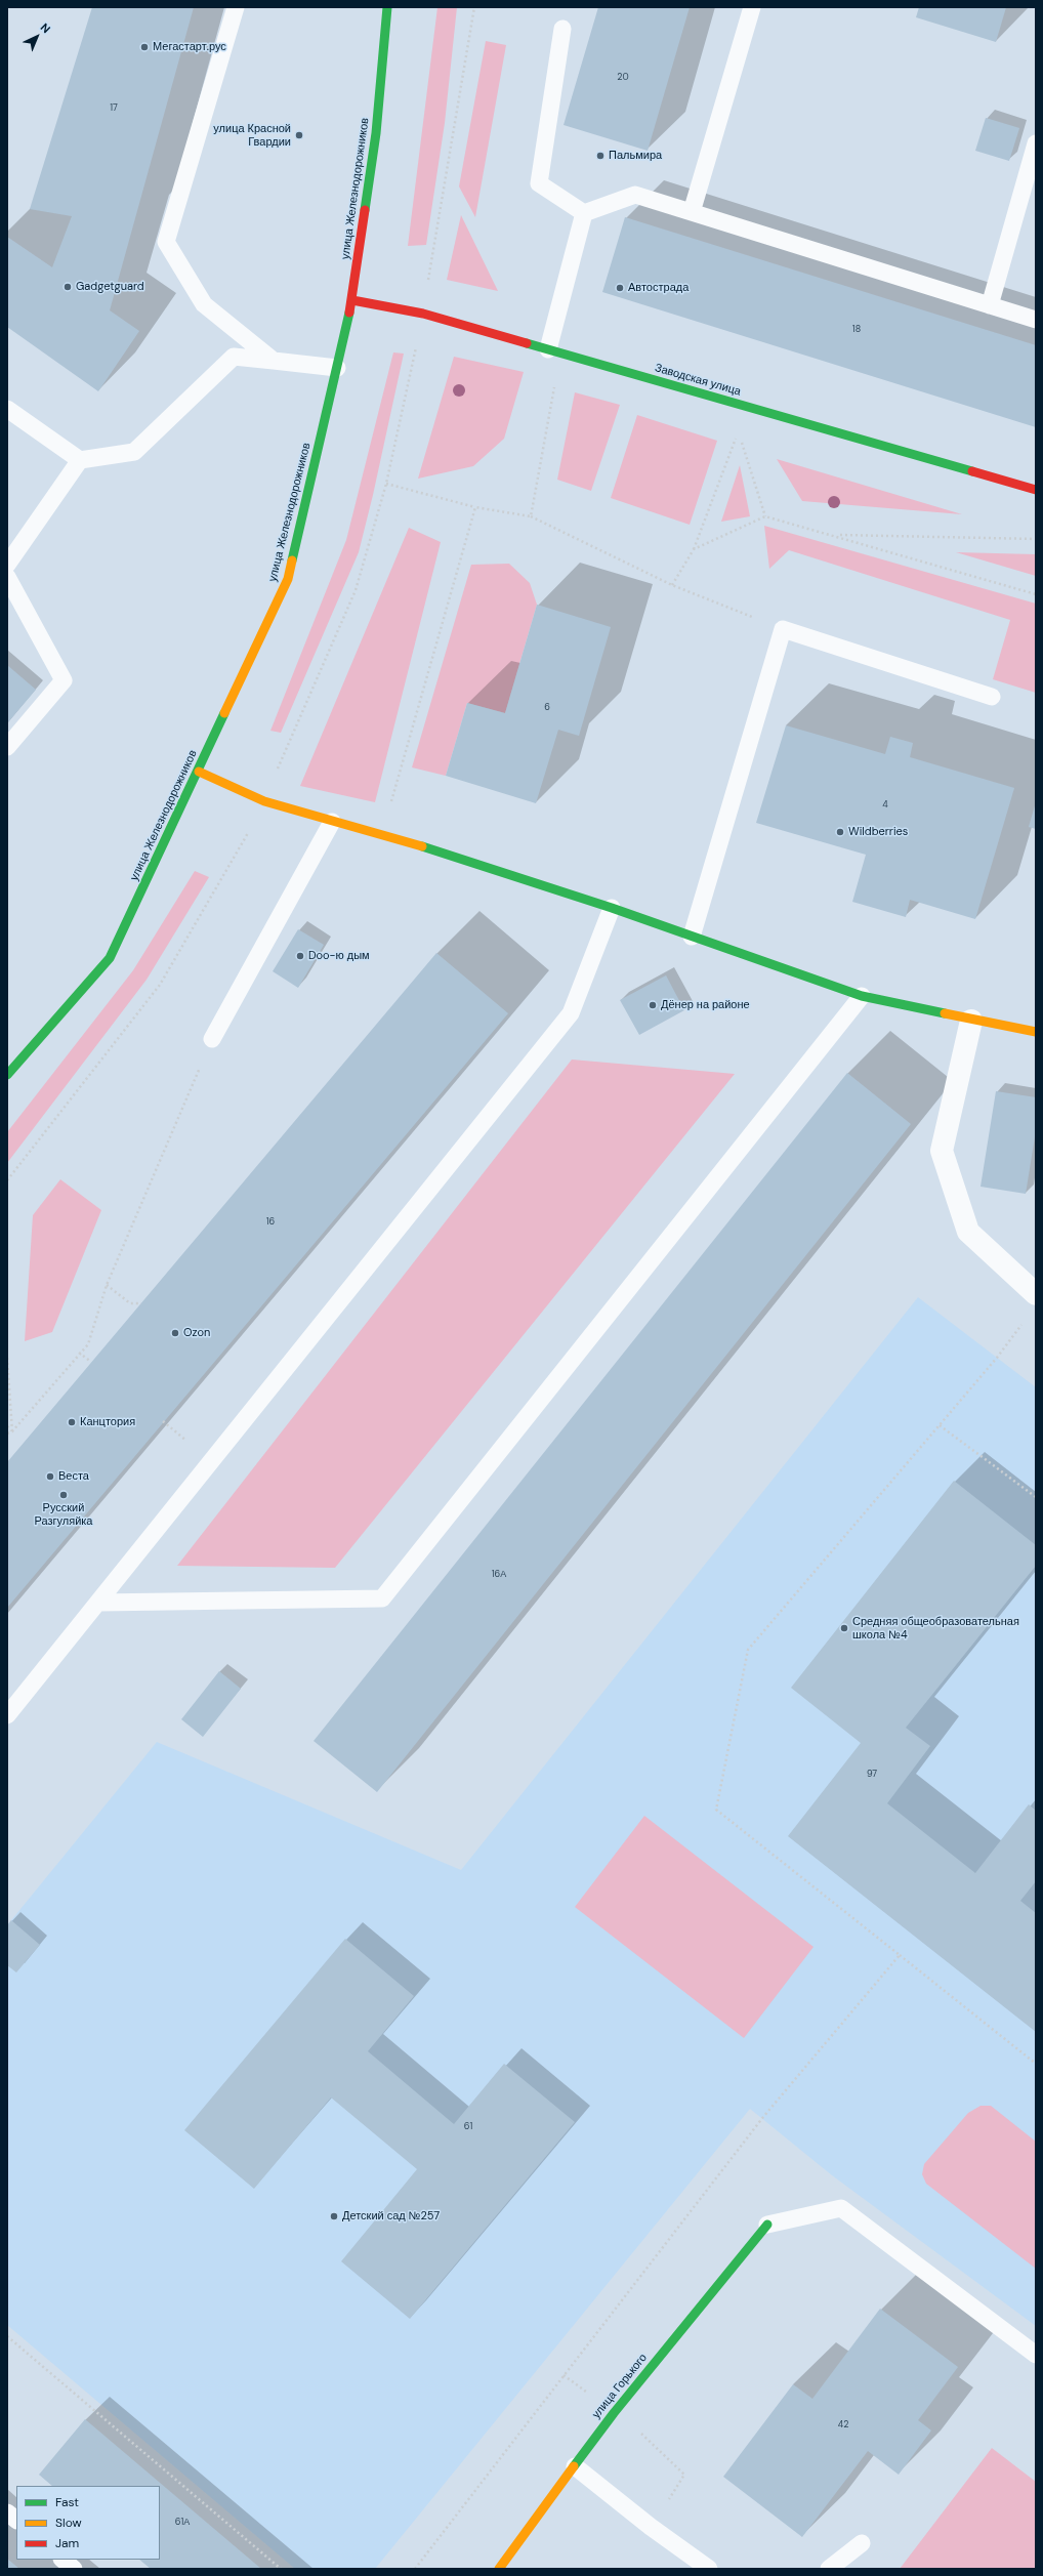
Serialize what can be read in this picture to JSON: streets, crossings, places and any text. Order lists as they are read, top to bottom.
{
  "streets": {
    "street": ["улица Железнодорожников", "Заводская улица", "улица Горького"]
  },
  "crossings": [
    ["улица Железнодорожников", "Заводская улица"]
  ],
  "places": [
    "Мегастарт.рус",
    "улица Красной Гвардии",
    "Пальмира",
    "Gadgetguard",
    "Автострада",
    "Wildberries",
    "Doo-ю дым",
    "Дёнер на районе",
    "Ozon",
    "Канцтория",
    "Веста",
    "Русский Разгуляйка",
    "Средняя общеобразовательная школа №4",
    "Детский сад №257"
  ],
  "house_numbers": [
    "20",
    "17",
    "18",
    "6",
    "4",
    "16",
    "16А",
    "97",
    "61",
    "42",
    "61А"
  ],
  "legend": ["Fast", "Slow", "Jam"],
  "north": "top right"
}
